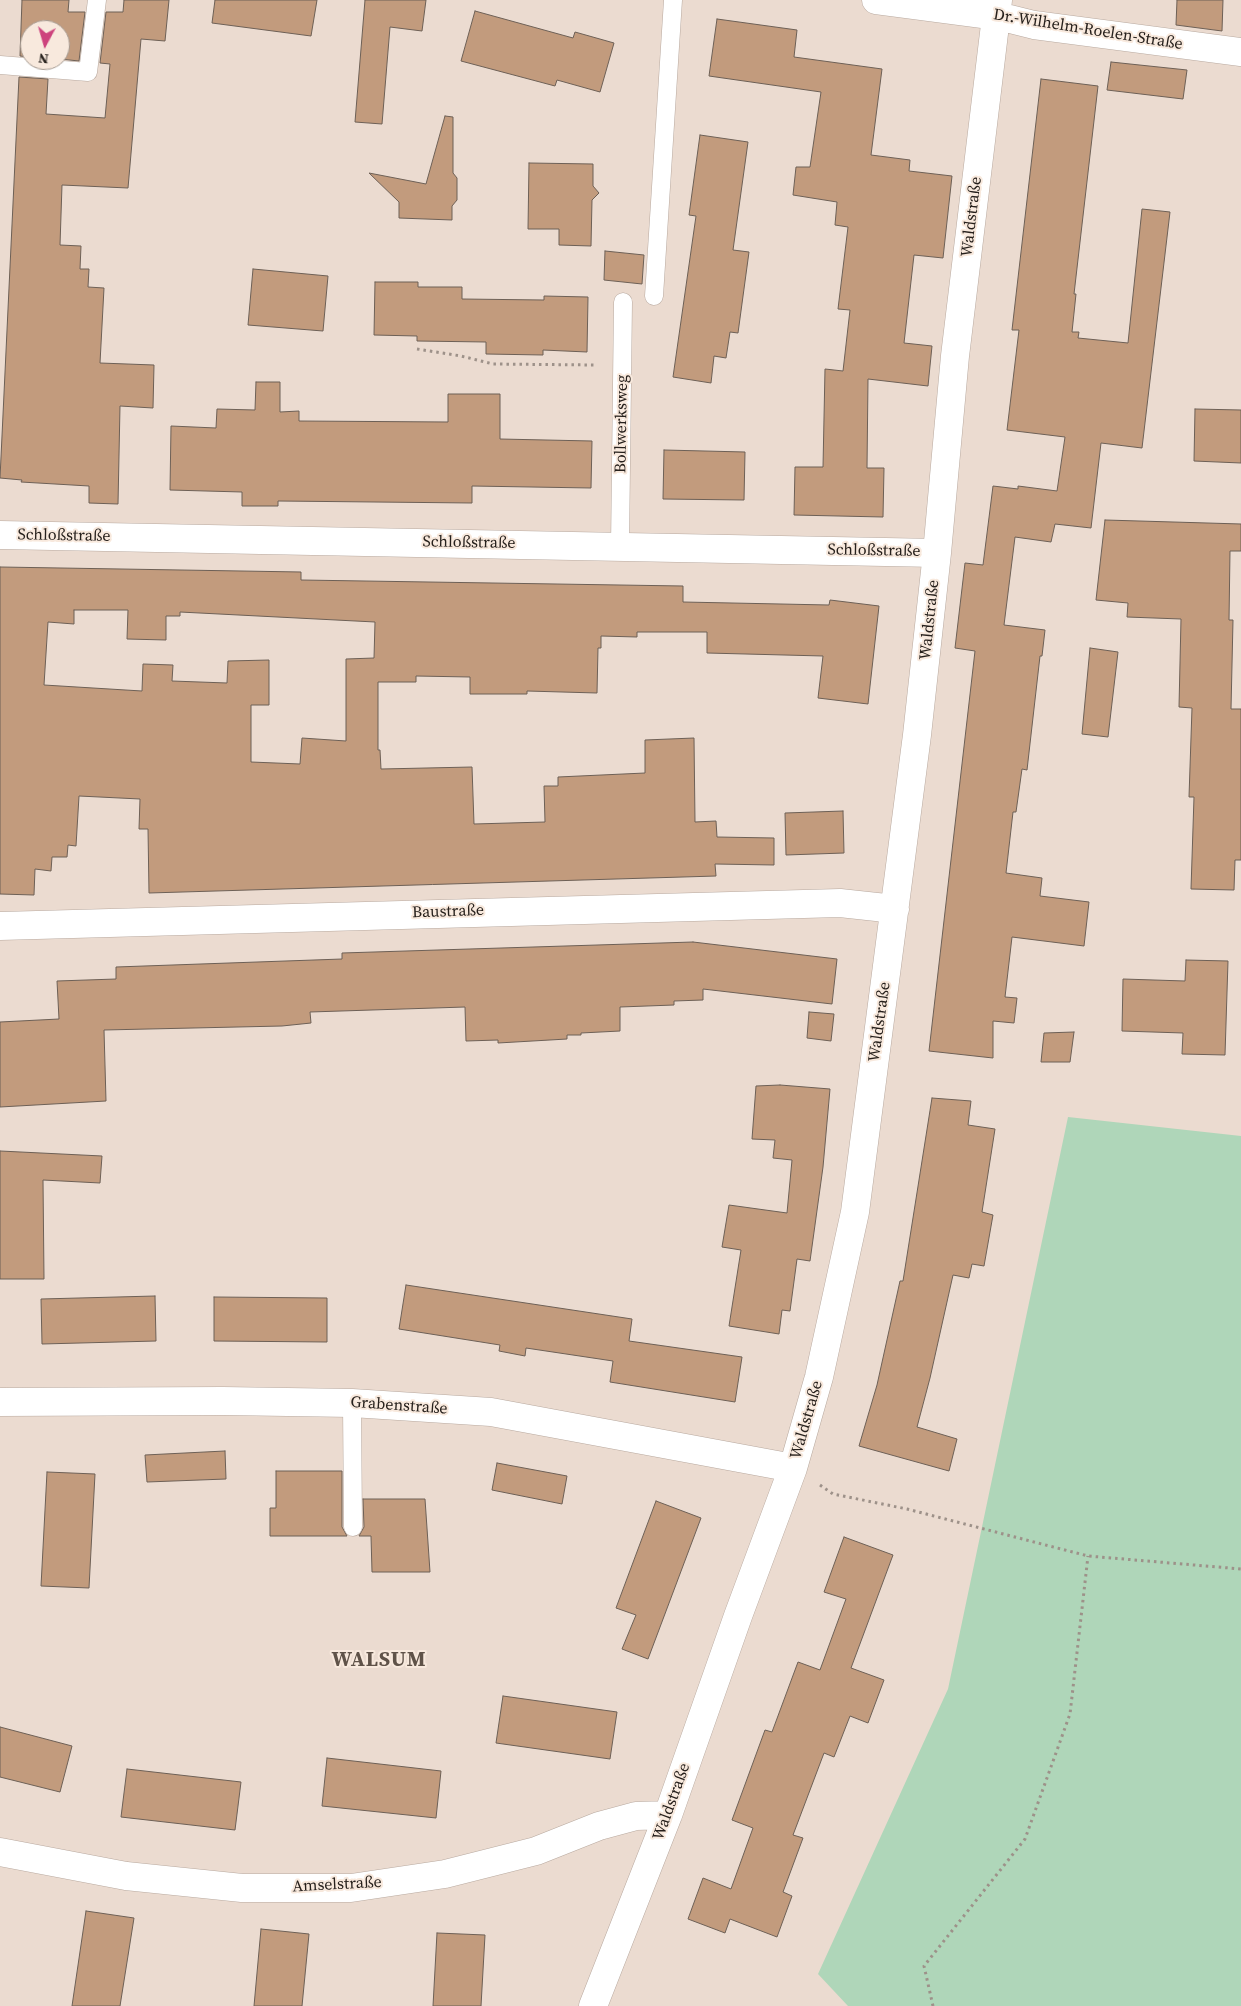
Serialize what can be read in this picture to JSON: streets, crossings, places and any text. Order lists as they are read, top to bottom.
{
  "streets": {
    "street": [
      "Dr.-Wilhelm-Roelen-Straße",
      "Waldstraße",
      "Schloßstraße",
      "Baustraße",
      "Grabenstraße",
      "Amselstraße"
    ],
    "lane": ["Bollwerksweg"]
  },
  "crossings": [
    ["Dr.-Wilhelm-Roelen-Straße", "Waldstraße"],
    ["Waldstraße", "Schloßstraße"],
    ["Waldstraße", "Baustraße"],
    ["Waldstraße", "Grabenstraße"],
    ["Waldstraße", "Amselstraße"],
    ["Bollwerksweg", "Schloßstraße"]
  ],
  "districts": ["WALSUM"],
  "north": "bottom"
}
